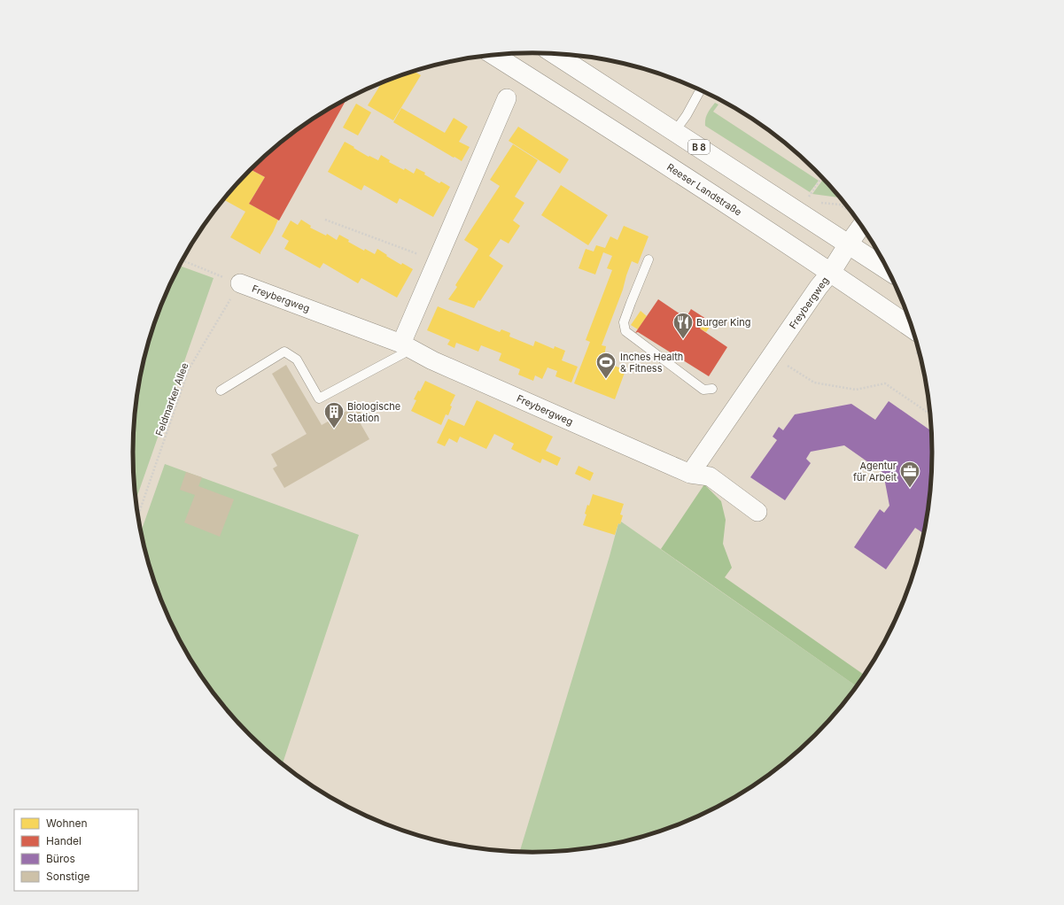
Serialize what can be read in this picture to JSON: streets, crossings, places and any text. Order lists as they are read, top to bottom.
{
  "streets": {
    "main road": ["B 8", "Reeser Landstraße"],
    "street": ["Freybergweg"],
    "path": ["Feldmarker Allee"]
  },
  "crossings": [
    ["Reeser Landstraße", "Freybergweg"],
    ["Freybergweg", "Feldmarker Allee"]
  ],
  "places": {
    "restaurant": ["Burger King"],
    "sports": ["Inches Health & Fitness"],
    "building": ["Biologische Station"],
    "office": ["Agentur für Arbeit"]
  },
  "legend": [
    "Wohnen",
    "Handel",
    "Büros",
    "Sonstige"
  ]
}
